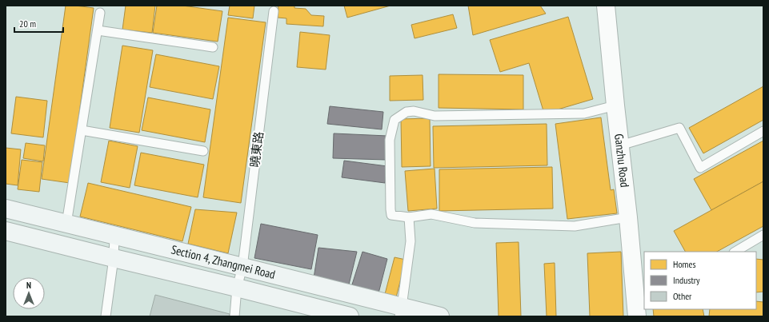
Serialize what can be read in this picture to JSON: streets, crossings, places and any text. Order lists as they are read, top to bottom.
{
  "streets": {
    "main road": ["Section 4, Zhangmei Road"],
    "street": ["Ganzhu Road"],
    "lane": ["曉東路"]
  },
  "crossings": [
    ["曉東路", "Section 4, Zhangmei Road"]
  ],
  "legend": ["Homes", "Industry", "Other"],
  "scale_bar": "20 m",
  "north": "top"
}
